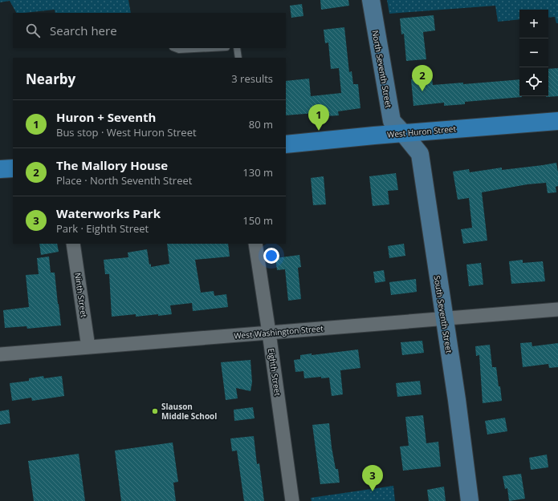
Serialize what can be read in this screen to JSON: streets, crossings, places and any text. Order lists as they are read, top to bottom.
{
  "streets": {
    "main road": ["West Huron Street"],
    "street": [
      "North Seventh Street",
      "Ninth Street",
      "South Seventh Street",
      "West Washington Street",
      "Eighth Street"
    ]
  },
  "crossings": [
    ["North Seventh Street", "West Huron Street"],
    ["North Seventh Street", "South Seventh Street"],
    ["West Huron Street", "South Seventh Street"],
    ["Ninth Street", "West Washington Street"],
    ["South Seventh Street", "West Washington Street"],
    ["West Washington Street", "Eighth Street"]
  ],
  "places": ["Slauson Middle School"],
  "page": {
    "map_buttons": ["+", "−"],
    "search": "Search here",
    "heading": ["Nearby", "3 results"],
    "pins": ["2", "1", "3"],
    "list": [
      {
        "mark": "1",
        "name": "Huron + Seventh",
        "note": "Bus stop · West Huron Street",
        "value": "80 m"
      },
      {
        "mark": "2",
        "name": "The Mallory House",
        "note": "Place · North Seventh Street",
        "value": "130 m"
      },
      {
        "mark": "3",
        "name": "Waterworks Park",
        "note": "Park · Eighth Street",
        "value": "150 m"
      }
    ]
  }
}
